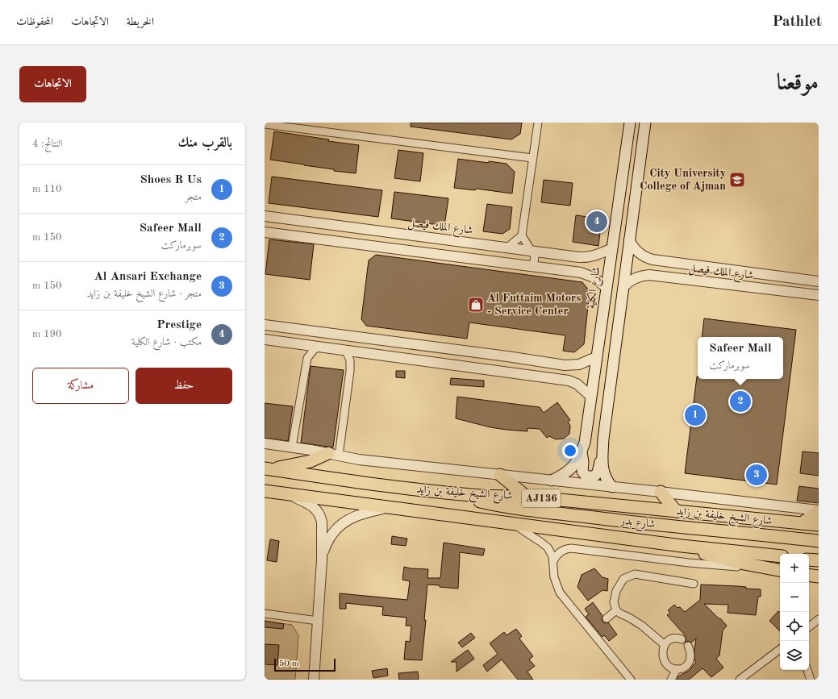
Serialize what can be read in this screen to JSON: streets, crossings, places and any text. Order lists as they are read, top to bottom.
{
  "streets": {
    "main road": [
      "شارع الكلية",
      "شارع الشيخ خليفة بن زايد",
      "AJ136",
      "شارع بدر"
    ],
    "street": ["شارع الملك فيصل"]
  },
  "crossings": [
    ["شارع الملك فيصل", "شارع الكلية"],
    ["شارع الشيخ خليفة بن زايد", "شارع بدر"]
  ],
  "places": {
    "school or university": ["City University College of Ajman"],
    "shop": ["Al Futtaim Motors - Service Center"]
  },
  "scale_bar": "50 m",
  "page": {
    "header": "Pathlet",
    "nav": ["الخريطة", "الاتجاهات", "المحفوظات"],
    "title": "موقعنا",
    "buttons": [
      "الاتجاهات",
      ["حفظ", "مشاركة"]
    ],
    "heading": ["بالقرب منك", "النتائج: 4"],
    "list": [
      {
        "mark": "1",
        "name": "Shoes R Us",
        "note": "متجر",
        "value": "110 m"
      },
      {
        "mark": "2",
        "name": "Safeer Mall",
        "note": "سوبرماركت",
        "value": "150 m"
      },
      {
        "mark": "3",
        "name": "Al Ansari Exchange",
        "note": "متجر · شارع الشيخ خليفة بن زايد",
        "value": "150 m"
      },
      {
        "mark": "4",
        "name": "Prestige",
        "note": "مكتب · شارع الكلية",
        "value": "190 m"
      }
    ],
    "pins": [
      "4",
      "2",
      "1",
      "3"
    ],
    "popup": ["Safeer Mall", "سوبرماركت"],
    "map_buttons": ["+", "−"],
    "scale": "50 m"
  }
}
